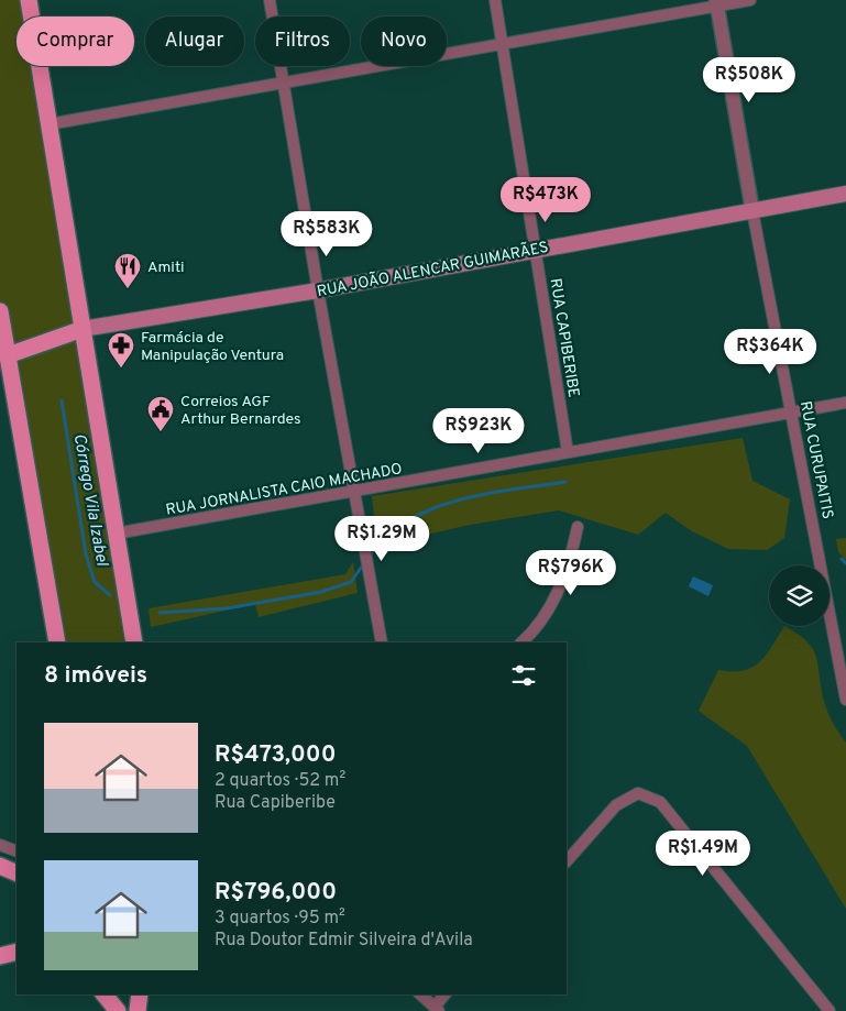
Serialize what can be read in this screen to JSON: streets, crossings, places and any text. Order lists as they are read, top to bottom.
{
  "streets": {
    "main road": ["RUA JOÃO ALENCAR GUIMARÃES"],
    "street": ["RUA CAPIBERIBE", "RUA CURUPAITIS", "RUA JORNALISTA CAIO MACHADO"]
  },
  "crossings": [
    ["RUA JOÃO ALENCAR GUIMARÃES", "RUA CAPIBERIBE"],
    ["RUA JOÃO ALENCAR GUIMARÃES", "RUA CURUPAITIS"],
    ["RUA CAPIBERIBE", "RUA JORNALISTA CAIO MACHADO"],
    ["RUA CURUPAITIS", "RUA JORNALISTA CAIO MACHADO"]
  ],
  "water": ["Córrego Vila Izabel"],
  "places": {
    "restaurant": ["Amiti"],
    "pharmacy": ["Farmácia de Manipulação Ventura"],
    "public building": ["Correios AGF Arthur Bernardes"]
  },
  "page": {
    "chip": [
      "Comprar",
      "Alugar",
      "Filtros",
      "Novo"
    ],
    "price": [
      "R$508K",
      "R$473K",
      "R$583K",
      "R$364K",
      "R$923K",
      "R$1.29M",
      "R$796K",
      "R$1.49M"
    ],
    "heading": "8 imóveis",
    "list": [
      {
        "name": "R$473,000",
        "note": "2 quartos · 52 m² · Rua Capiberibe"
      },
      {
        "name": "R$796,000",
        "note": "3 quartos · 95 m² · Rua Doutor Edmir Silveira d'Avila"
      }
    ]
  }
}
